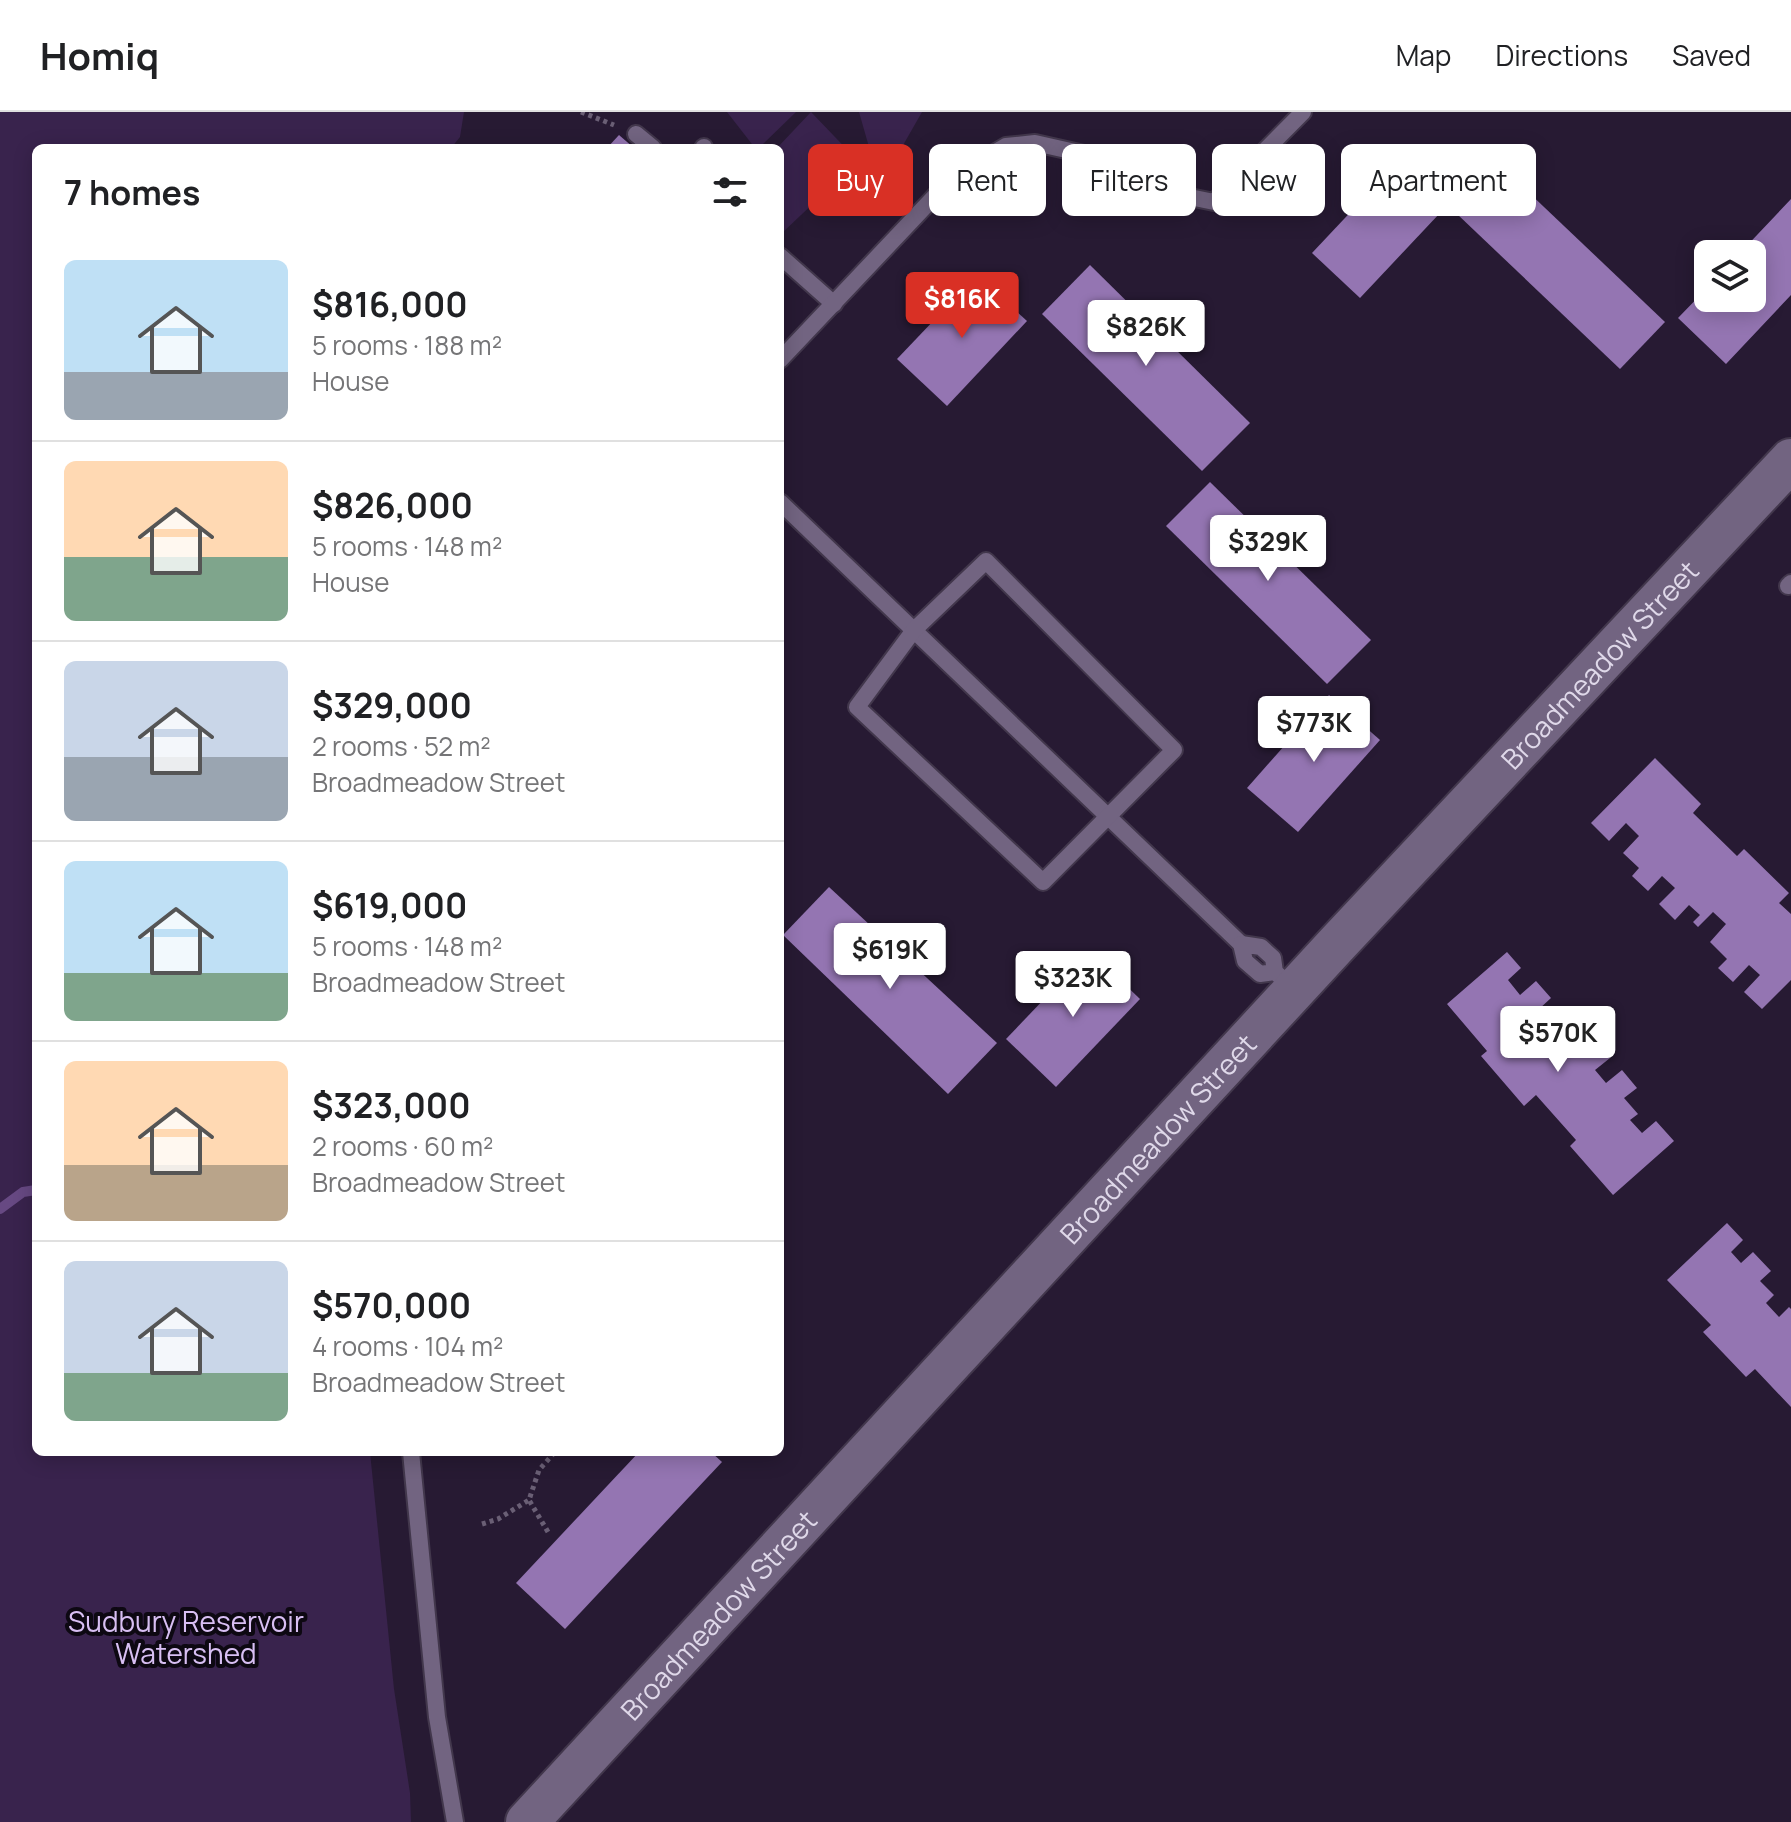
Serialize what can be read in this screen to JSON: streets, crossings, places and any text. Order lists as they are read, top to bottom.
{
  "streets": {
    "street": ["Broadmeadow Street"]
  },
  "parks": ["Sudbury Reservoir Watershed"],
  "page": {
    "header": "Homiq",
    "nav": ["Map", "Directions", "Saved"],
    "chip": [
      "Buy",
      "Rent",
      "Filters",
      "New",
      "Apartment"
    ],
    "heading": "7 homes",
    "list": [
      {
        "name": "$816,000",
        "note": "5 rooms · 188 m² · House"
      },
      {
        "name": "$826,000",
        "note": "5 rooms · 148 m² · House"
      },
      {
        "name": "$329,000",
        "note": "2 rooms · 52 m² · Broadmeadow Street"
      },
      {
        "name": "$619,000",
        "note": "5 rooms · 148 m² · Broadmeadow Street"
      },
      {
        "name": "$323,000",
        "note": "2 rooms · 60 m² · Broadmeadow Street"
      },
      {
        "name": "$570,000",
        "note": "4 rooms · 104 m² · Broadmeadow Street"
      }
    ],
    "price": [
      "$816K",
      "$826K",
      "$329K",
      "$773K",
      "$619K",
      "$323K",
      "$570K"
    ]
  }
}
